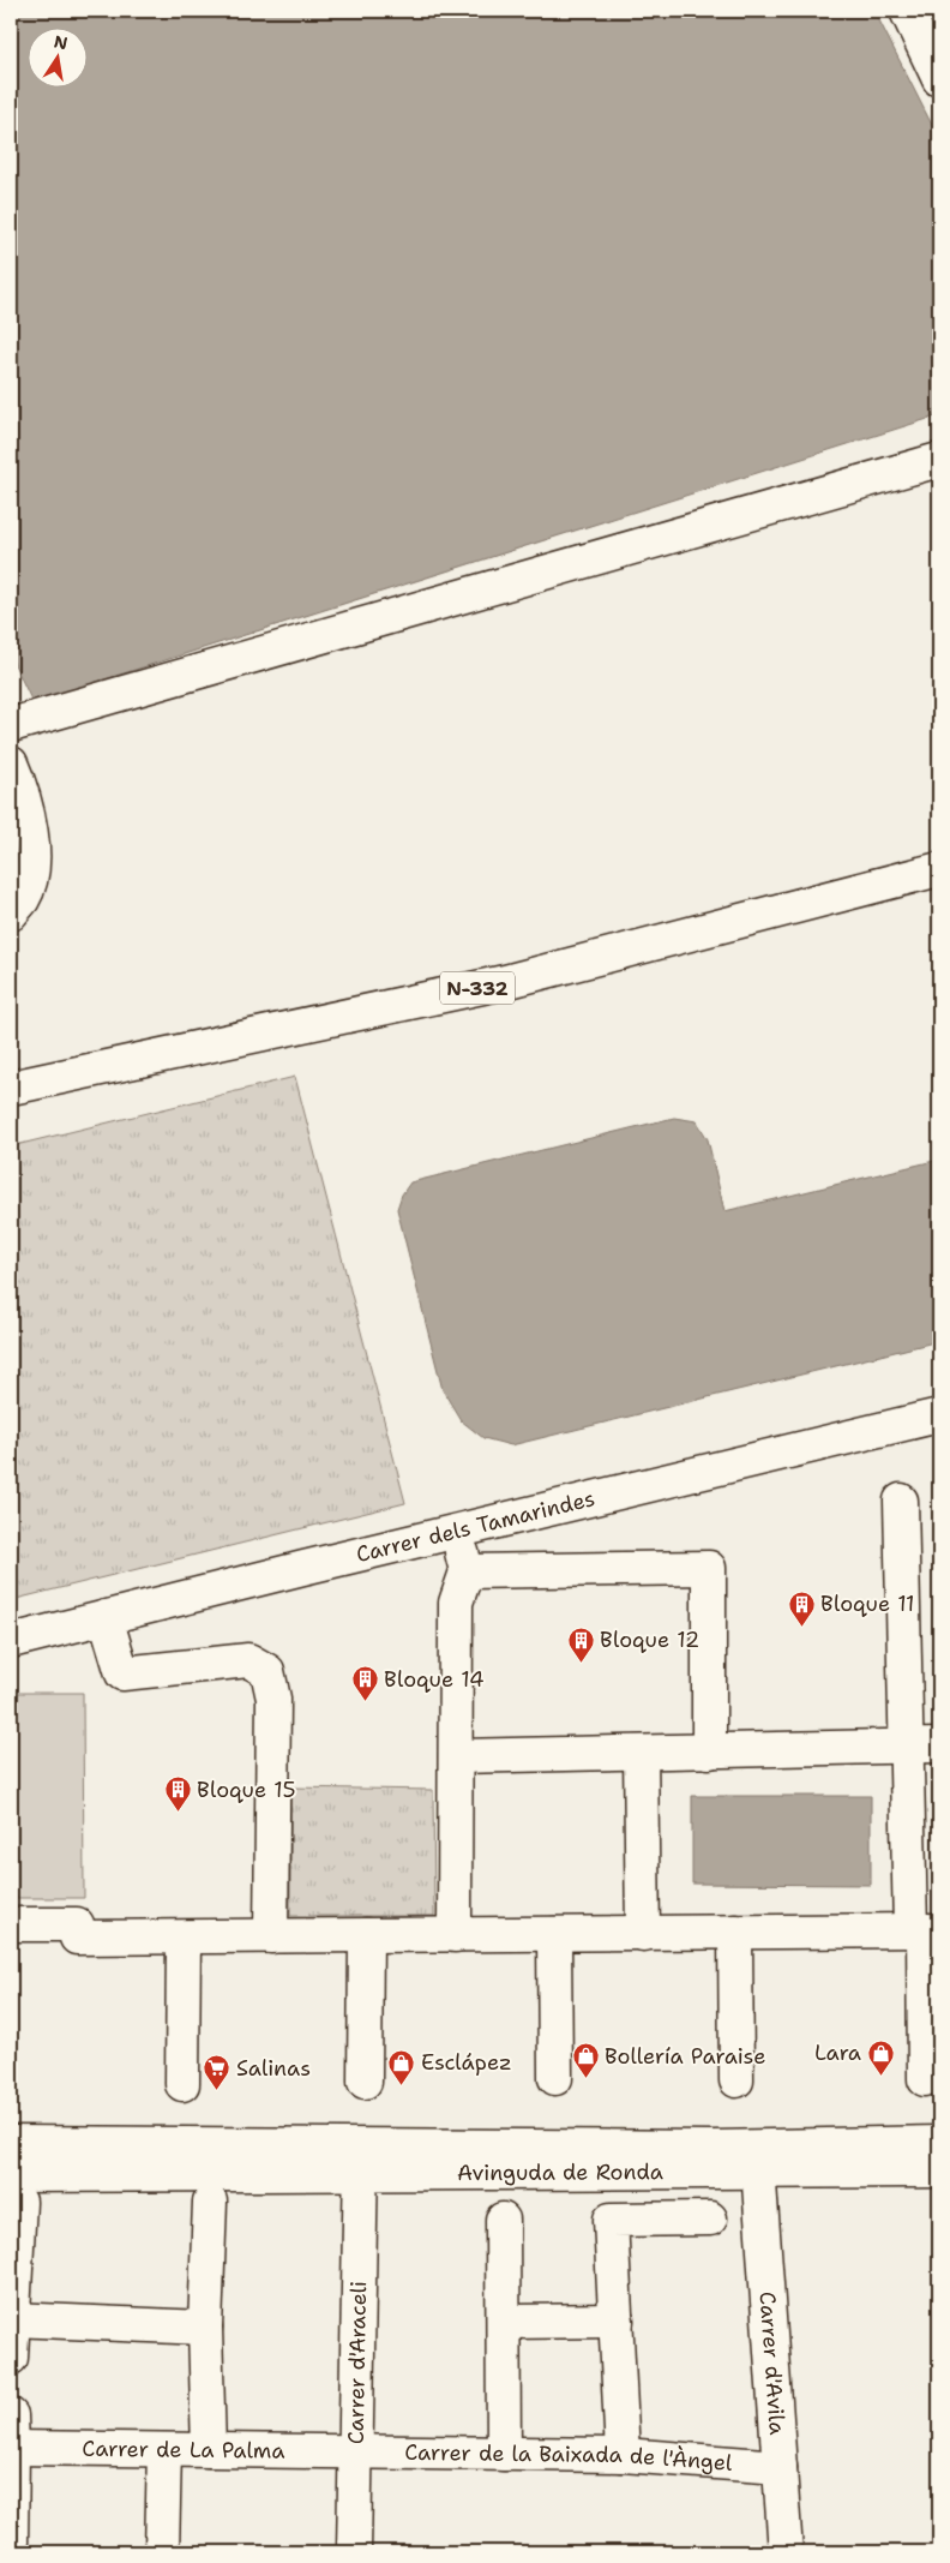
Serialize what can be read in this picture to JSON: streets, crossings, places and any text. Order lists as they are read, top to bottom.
{
  "streets": {
    "main road": [
      "N-332",
      "Carrer dels Tamarindes",
      "Avinguda de Ronda",
      "Carrer d'Avila",
      "Carrer d'Araceli",
      "Carrer de La Palma",
      "Carrer de la Baixada de l'Àngel"
    ]
  },
  "crossings": [
    ["Avinguda de Ronda", "Carrer d'Avila"],
    ["Avinguda de Ronda", "Carrer d'Araceli"],
    ["Carrer d'Avila", "Carrer de la Baixada de l'Àngel"],
    ["Carrer d'Araceli", "Carrer de La Palma"],
    ["Carrer d'Araceli", "Carrer de la Baixada de l'Àngel"],
    ["Carrer de La Palma", "Carrer de la Baixada de l'Àngel"]
  ],
  "places": {
    "building": [
      "Bloque 11",
      "Bloque 12",
      "Bloque 14",
      "Bloque 15"
    ],
    "shop": ["Lara", "Bollería Paraise", "Esclápez"],
    "supermarket": ["Salinas"]
  },
  "north": "top"
}
